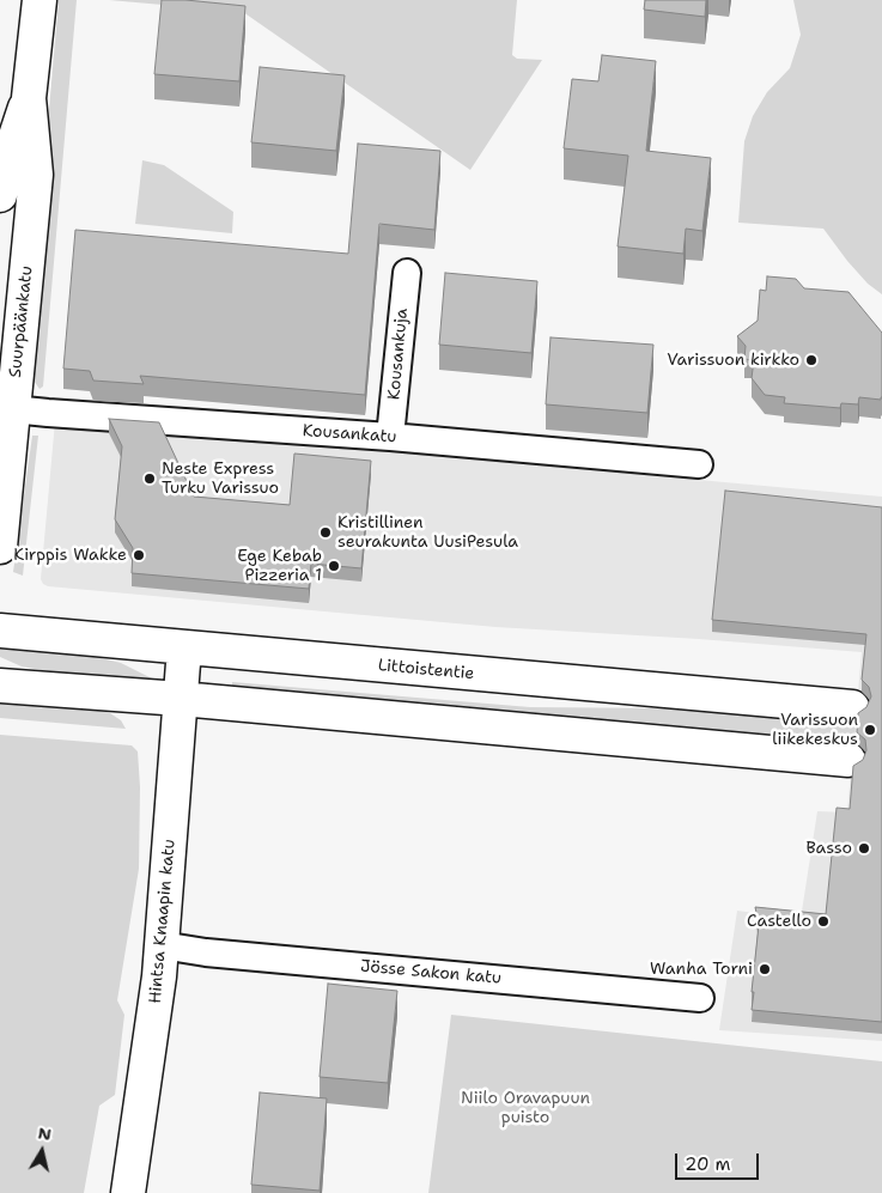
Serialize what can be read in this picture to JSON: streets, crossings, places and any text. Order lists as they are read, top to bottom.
{
  "streets": {
    "main road": ["Suurpäänkatu", "Littoistentie", "Hintsa Knaapin katu"],
    "street": ["Kousankuja", "Kousankatu", "Jösse Sakon katu"]
  },
  "crossings": [
    ["Suurpäänkatu", "Kousankatu"],
    ["Kousankuja", "Kousankatu"],
    ["Littoistentie", "Hintsa Knaapin katu"],
    ["Hintsa Knaapin katu", "Jösse Sakon katu"]
  ],
  "parks": ["Niilo Oravapuun puisto"],
  "places": [
    "Varissuon kirkko",
    "Neste Express Turku Varissuo",
    "Kristillinen seurakunta UusiPesula",
    "Kirppis Wakke",
    "Ege Kebab Pizzeria 1",
    "Varissuon liikekeskus",
    "Basso",
    "Castello",
    "Wanha Torni"
  ],
  "scale_bar": "20 m",
  "north": "top"
}
